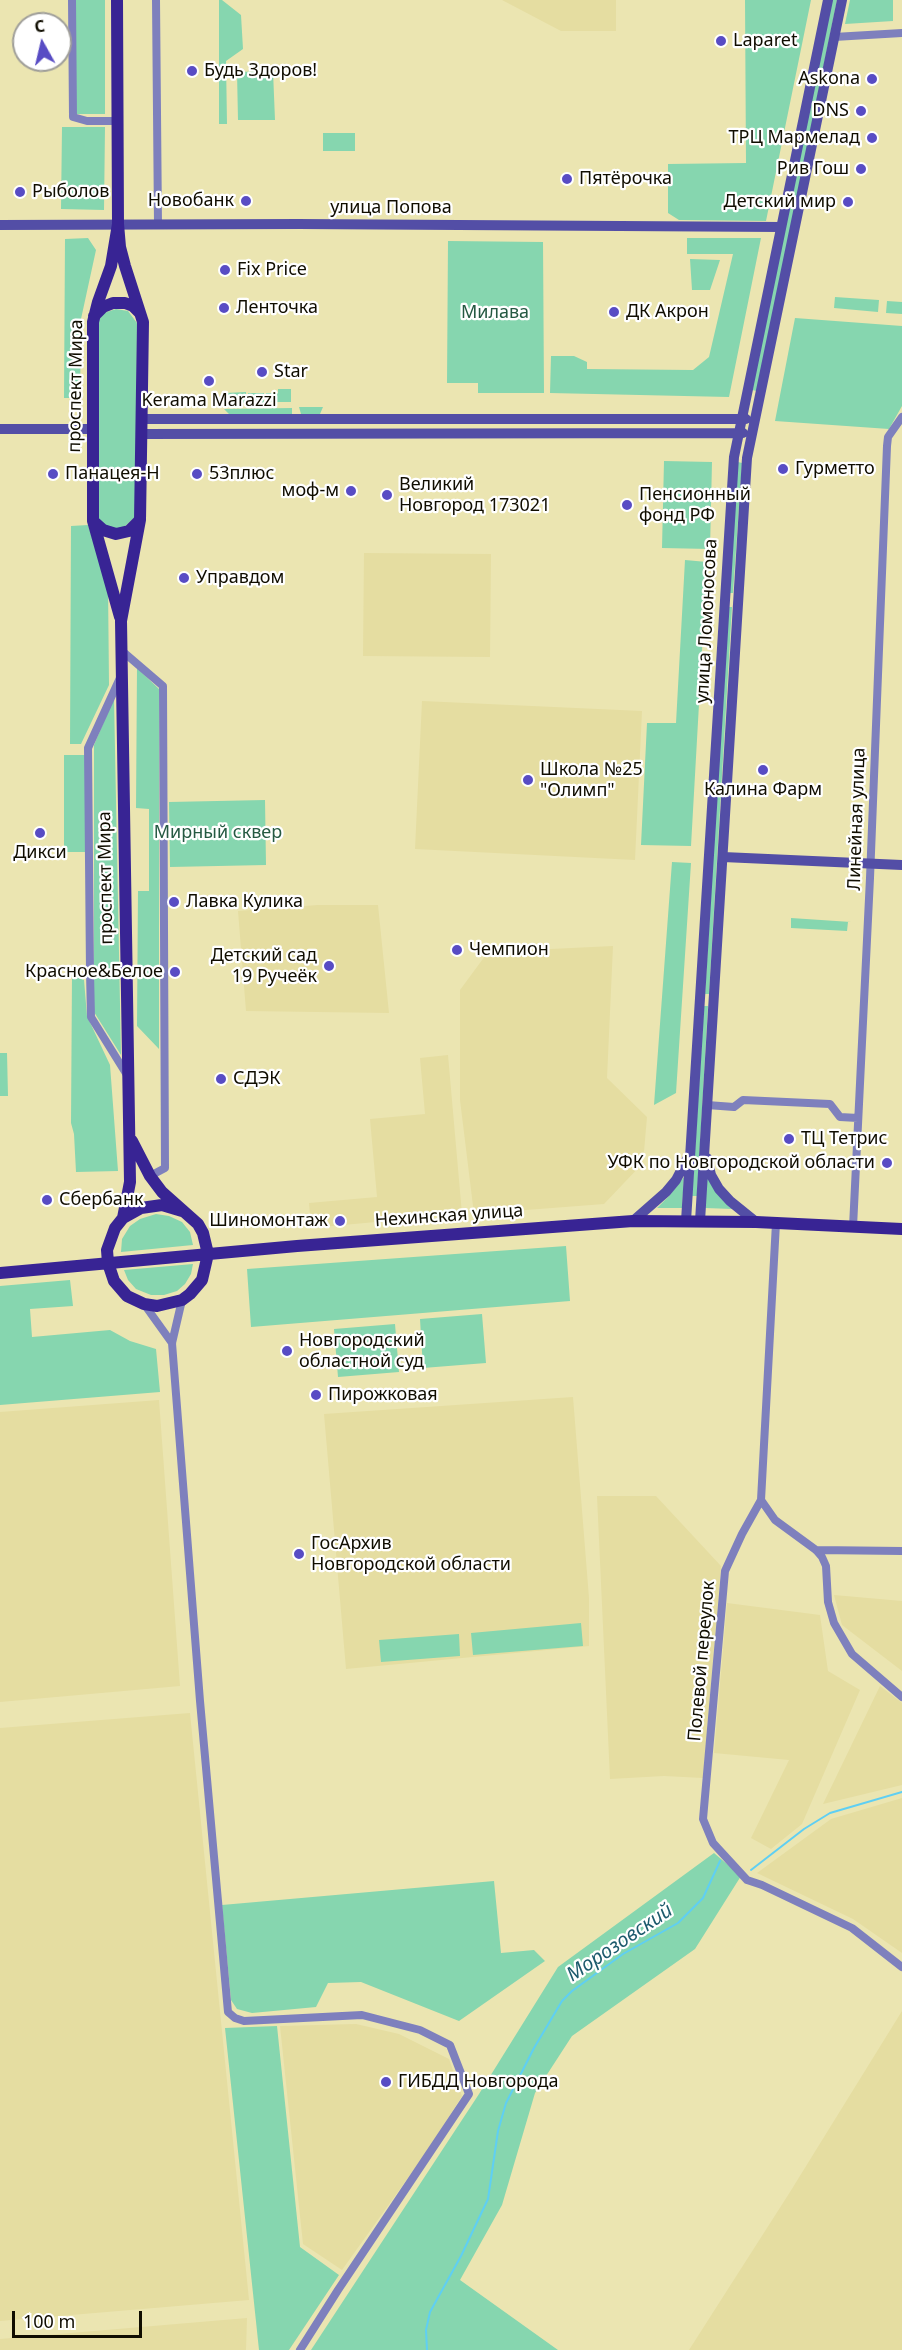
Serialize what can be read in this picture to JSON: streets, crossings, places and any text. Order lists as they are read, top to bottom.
{
  "streets": {
    "main road": [
      "улица Попова",
      "проспект Мира",
      "улица Ломоносова",
      "Нехинская улица"
    ],
    "street": ["Линейная улица", "Полевой переулок"]
  },
  "crossings": [
    ["улица Попова", "проспект Мира"],
    ["улица Попова", "улица Ломоносова"],
    ["проспект Мира", "Нехинская улица"],
    ["улица Ломоносова", "Нехинская улица"],
    ["Линейная улица", "Нехинская улица"],
    ["Нехинская улица", "Полевой переулок"]
  ],
  "water": ["Морозовский"],
  "parks": ["Милава", "Мирный сквер"],
  "places": [
    "Laparet",
    "Будь Здоров!",
    "Askona",
    "DNS",
    "ТРЦ Мармелад",
    "Рив Гош",
    "Пятёрочка",
    "Рыболов",
    "Новобанк",
    "Детский мир",
    "Fix Price",
    "Ленточка",
    "ДК Акрон",
    "Star",
    "Kerama Marazzi",
    "Гурметто",
    "Панацея-Н",
    "53плюс",
    "моф-м",
    "Великий Новгород 173021",
    "Пенсионный фонд РФ",
    "Управдом",
    "Калина Фарм",
    "Школа №25 \"Олимп\"",
    "Дикси",
    "Лавка Кулика",
    "Чемпион",
    "Детский сад 19 Ручеёк",
    "Красное&Белое",
    "СДЭК",
    "ТЦ Тетрис",
    "УФК по Новгородской области",
    "Сбербанк",
    "Шиномонтаж",
    "Новгородский областной суд",
    "Пирожковая",
    "ГосАрхив Новгородской области",
    "ГИБДД Новгорода"
  ],
  "scale_bar": "100 m",
  "north": "top"
}
